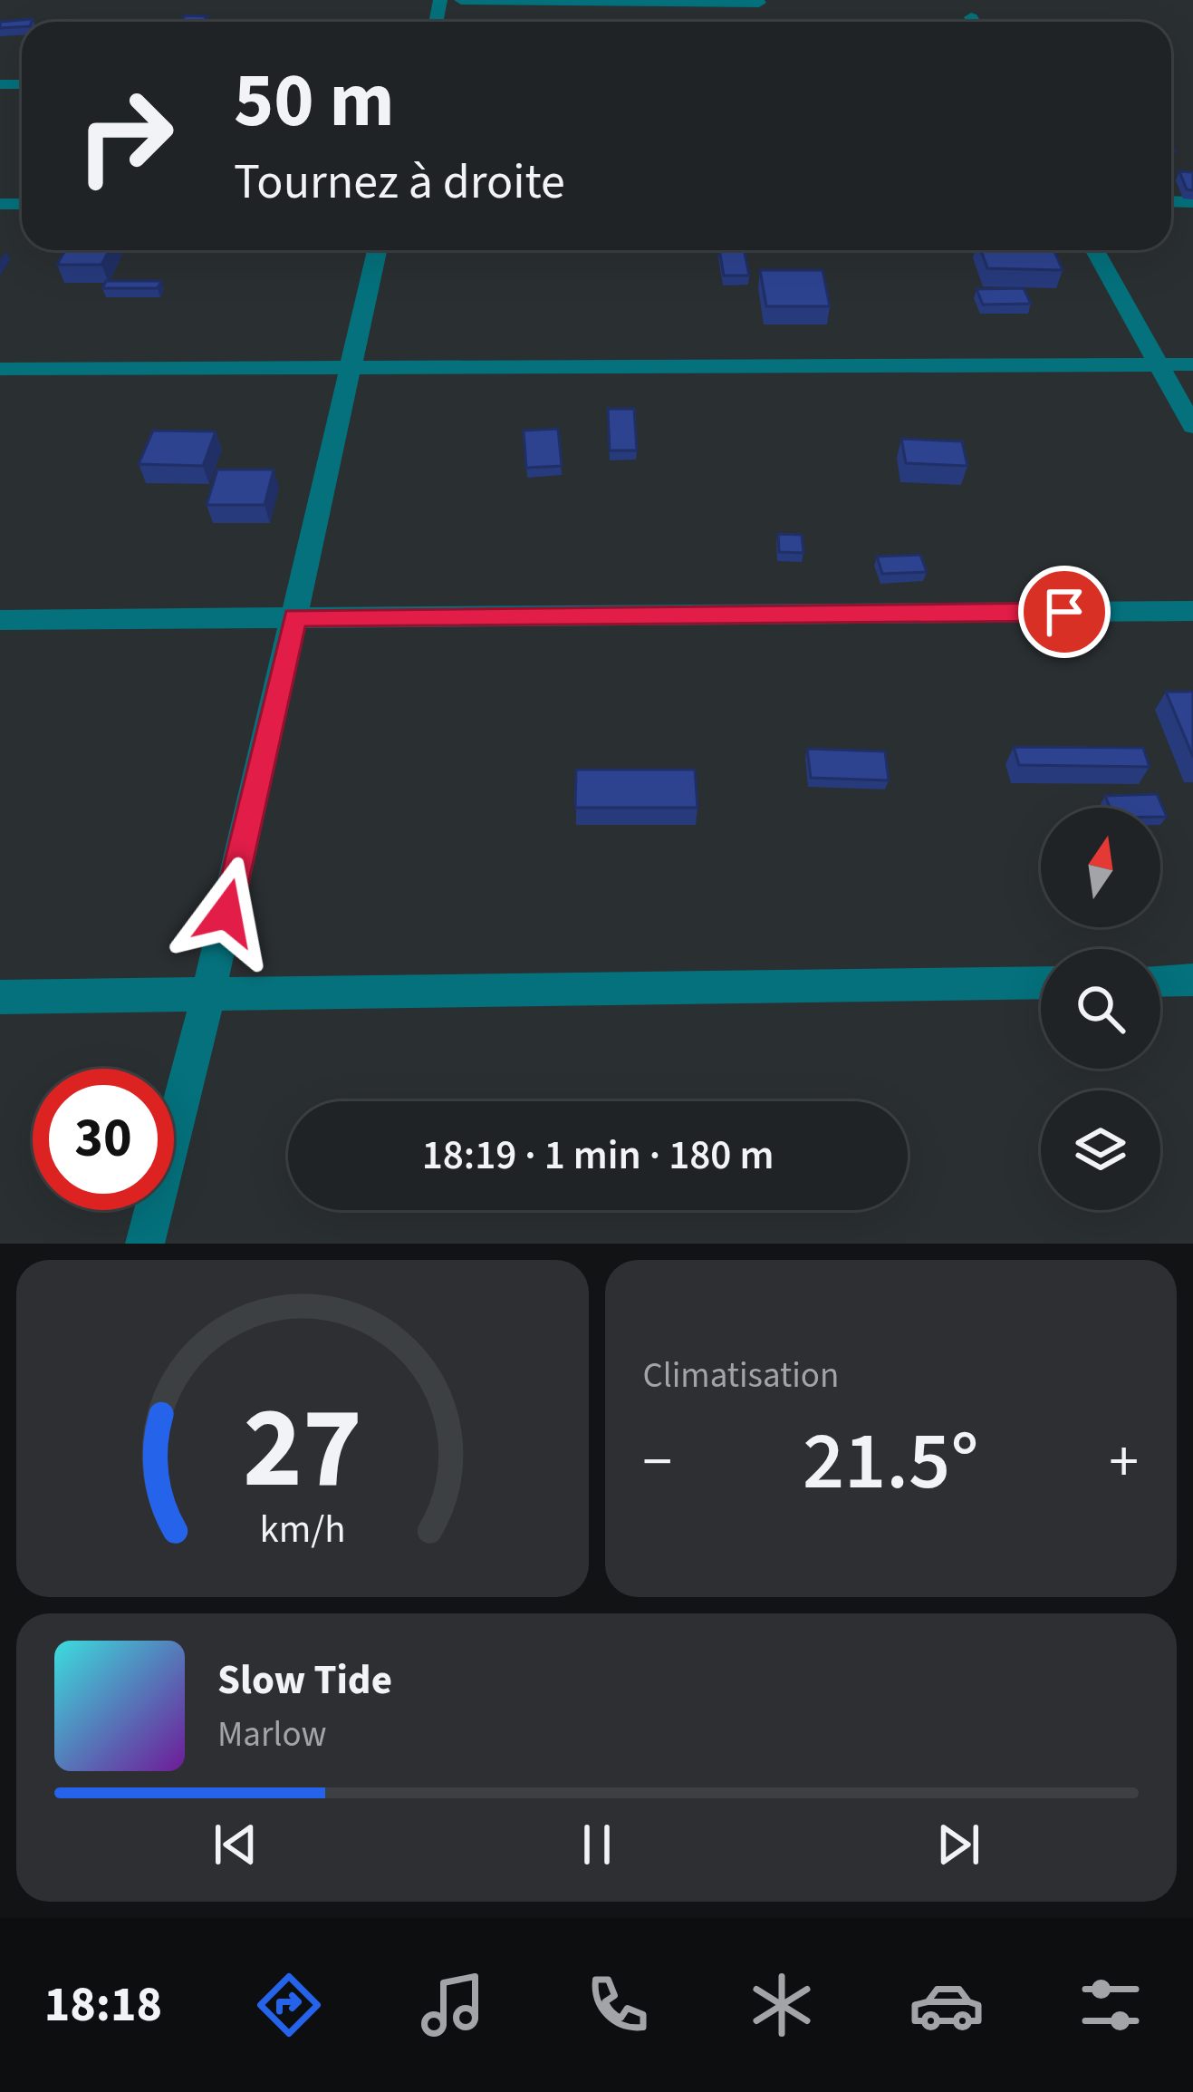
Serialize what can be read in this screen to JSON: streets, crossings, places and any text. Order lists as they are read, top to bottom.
{
  "north": "top",
  "page": {
    "turn": ["50 m", "Tournez à droite"],
    "limit": "30",
    "trip": "18:19 · 1 min · 180 m",
    "tile": "Climatisation",
    "heat": ["−", "21.5°", "+"],
    "song": ["Slow Tide", "Marlow"],
    "tabs": "18:18",
    "gauge": ["27", "km/h"]
  }
}
